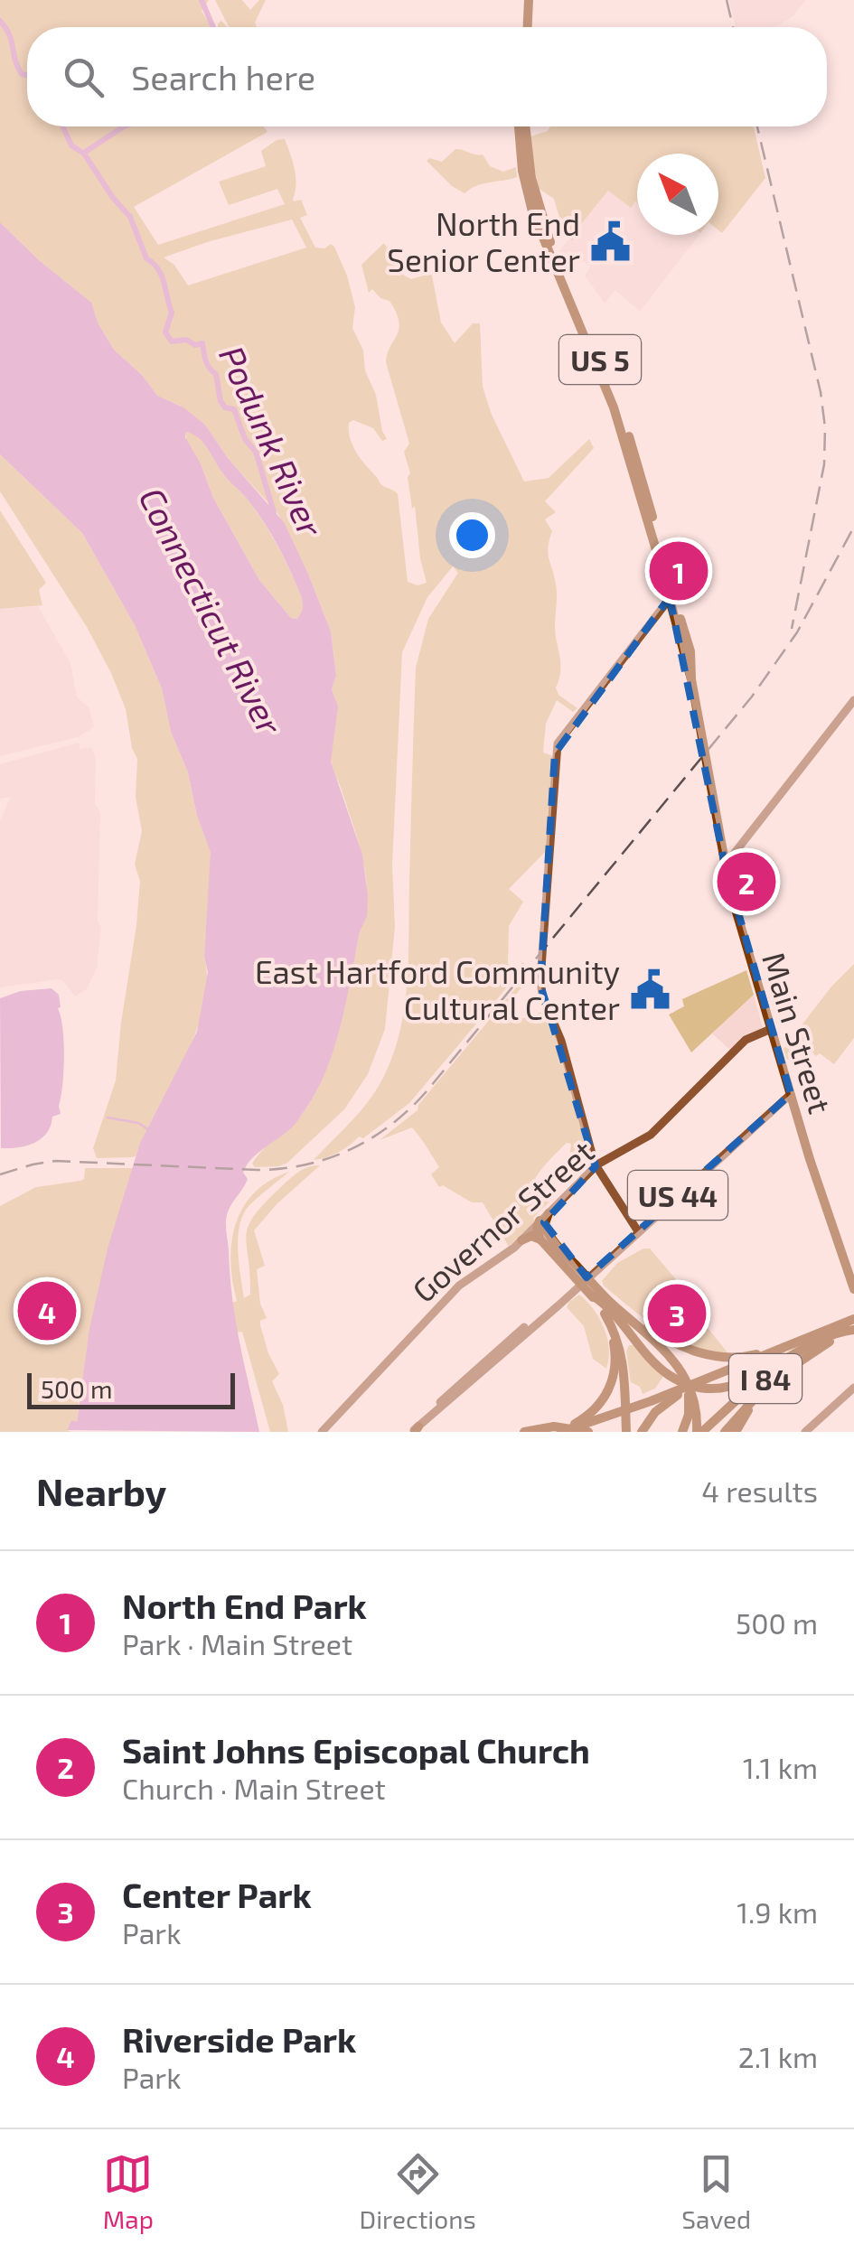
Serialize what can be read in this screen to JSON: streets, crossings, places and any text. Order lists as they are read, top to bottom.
{
  "streets": {
    "highway": ["US 5", "Main Street", "I 84"],
    "main road": ["US 44", "Governor Street"]
  },
  "crossings": [
    ["Main Street", "US 44"],
    ["Main Street", "Governor Street"]
  ],
  "water": ["Podunk River", "Connecticut River"],
  "places": {
    "public building": ["North End Senior Center", "East Hartford Community Cultural Center"]
  },
  "scale_bar": "500 m",
  "north": "top left",
  "page": {
    "search": "Search here",
    "pins": [
      "1",
      "2",
      "4",
      "3"
    ],
    "scale": "500 m",
    "heading": ["Nearby", "4 results"],
    "list": [
      {
        "mark": "1",
        "name": "North End Park",
        "note": "Park · Main Street",
        "value": "500 m"
      },
      {
        "mark": "2",
        "name": "Saint Johns Episcopal Church",
        "note": "Church · Main Street",
        "value": "1.1 km"
      },
      {
        "mark": "3",
        "name": "Center Park",
        "note": "Park",
        "value": "1.9 km"
      },
      {
        "mark": "4",
        "name": "Riverside Park",
        "note": "Park",
        "value": "2.1 km"
      }
    ],
    "nav": ["Map", "Directions", "Saved"]
  }
}
